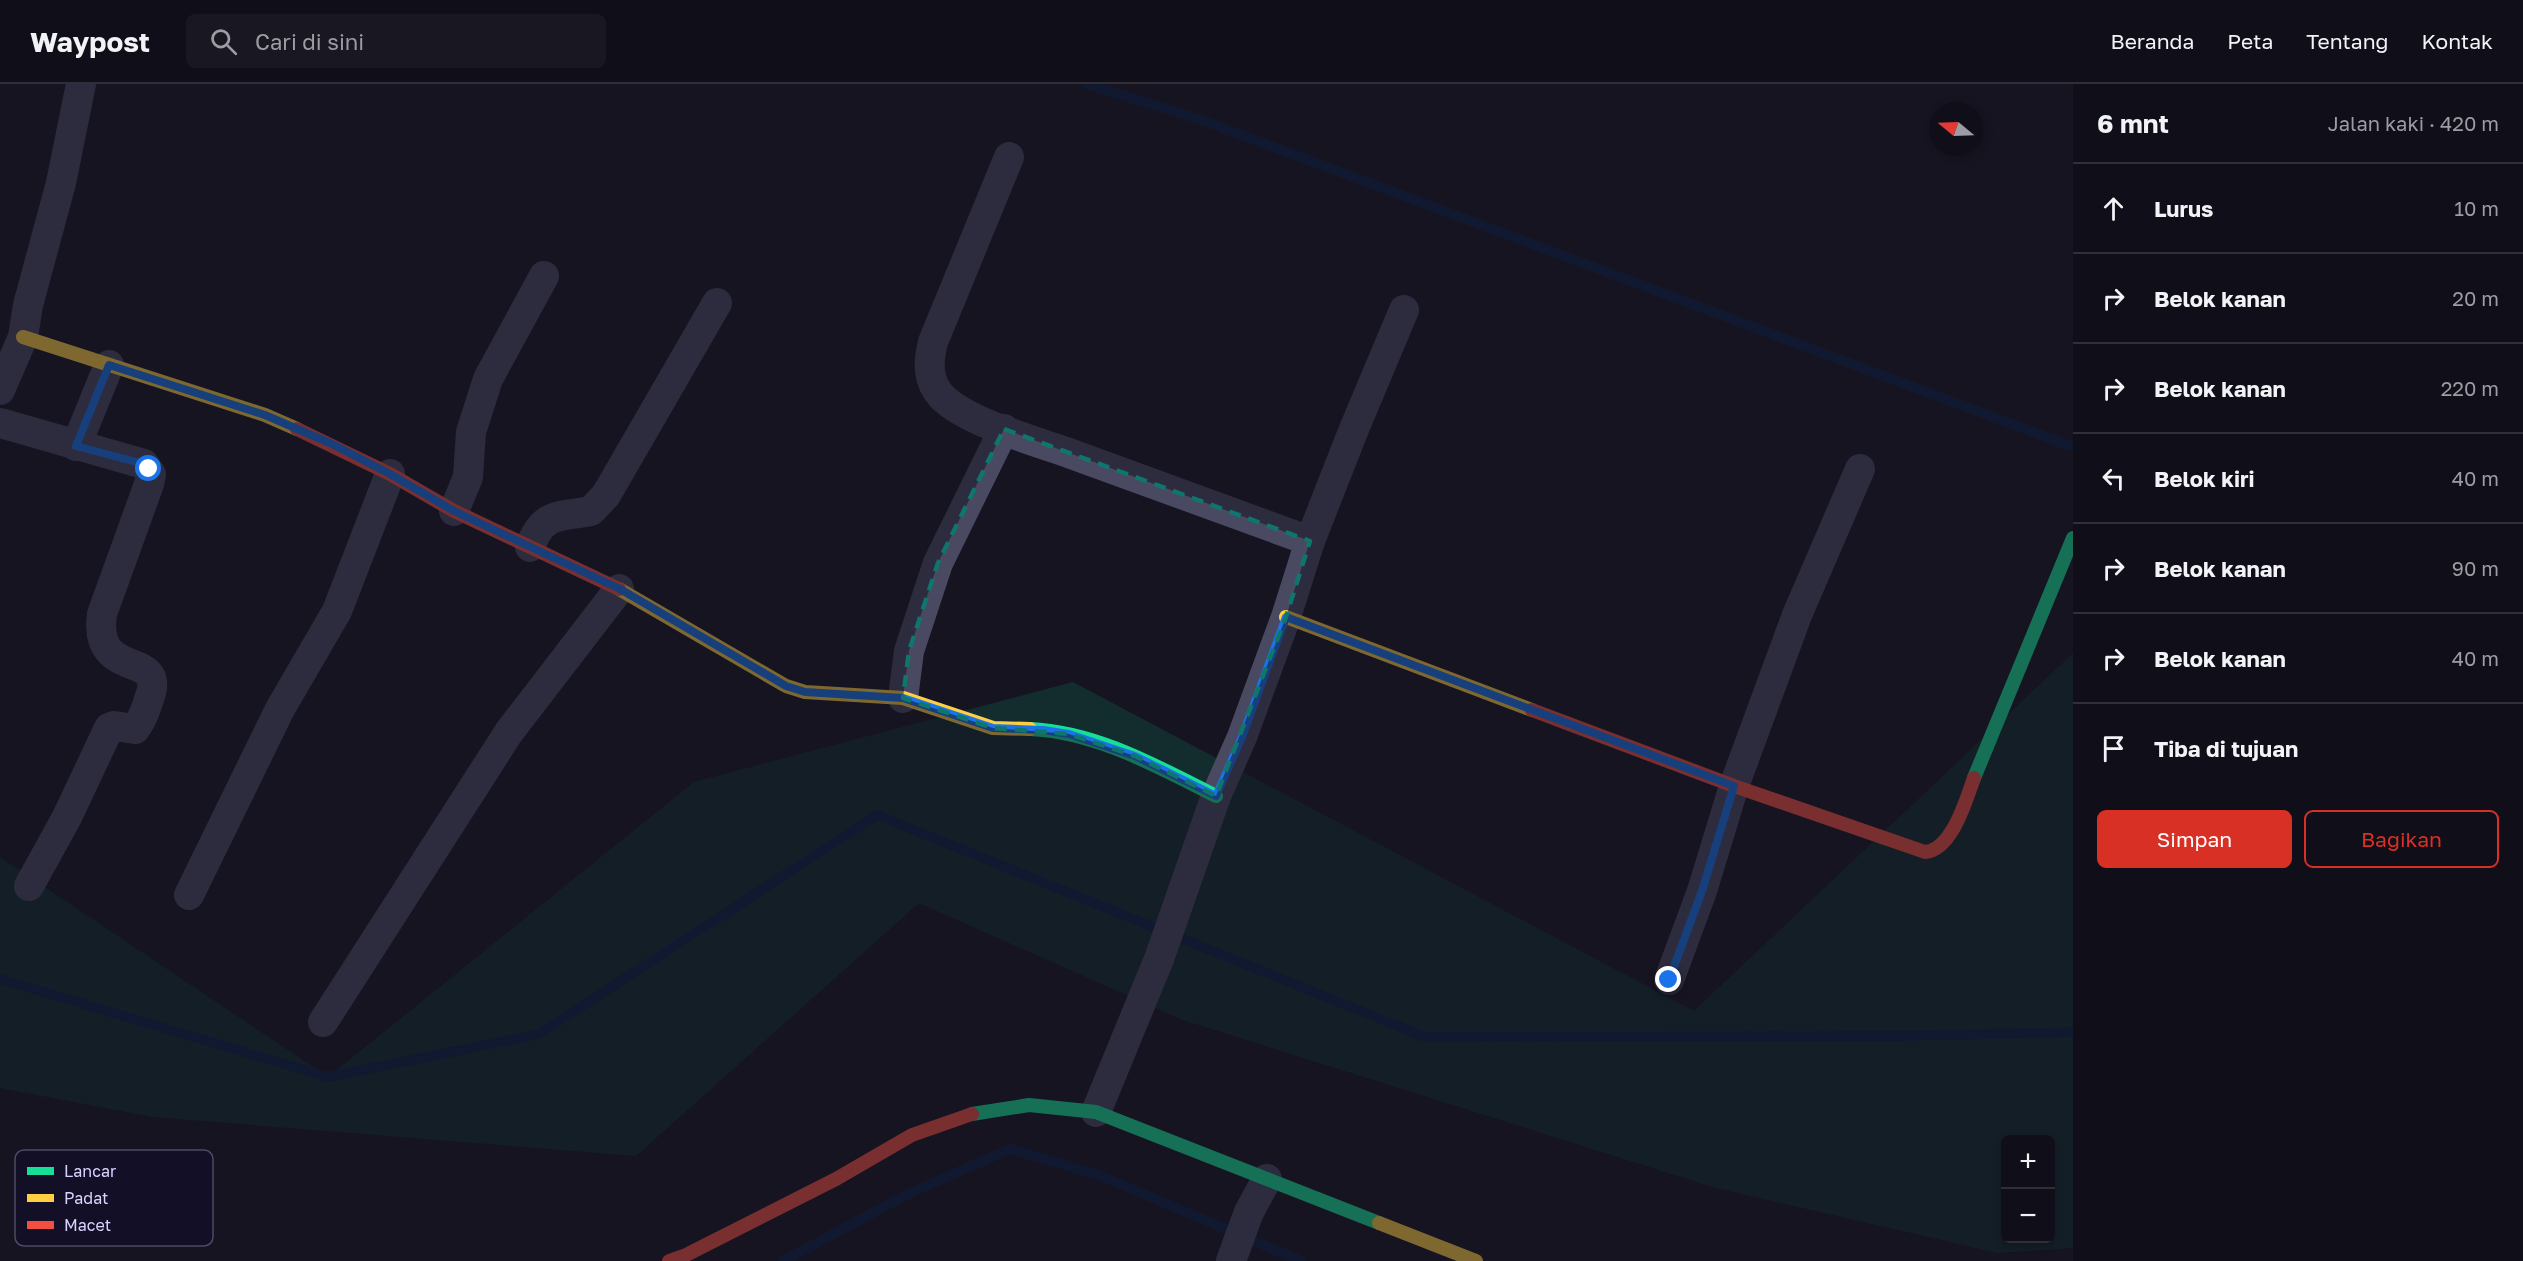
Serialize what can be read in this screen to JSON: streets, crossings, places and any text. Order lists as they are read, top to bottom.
{
  "legend": ["Lancar", "Padat", "Macet"],
  "north": "left",
  "page": {
    "header": "Waypost",
    "search": "Cari di sini",
    "nav": [
      "Beranda",
      "Peta",
      "Tentang",
      "Kontak"
    ],
    "heading": ["6 mnt", "Jalan kaki · 420 m"],
    "list": [
      ["Lurus", "10 m"],
      ["Belok kanan", "20 m"],
      ["Belok kanan", "220 m"],
      ["Belok kiri", "40 m"],
      ["Belok kanan", "90 m"],
      ["Belok kanan", "40 m"],
      "Tiba di tujuan"
    ],
    "buttons": ["Simpan", "Bagikan"],
    "map_buttons": ["+", "−"]
  }
}
